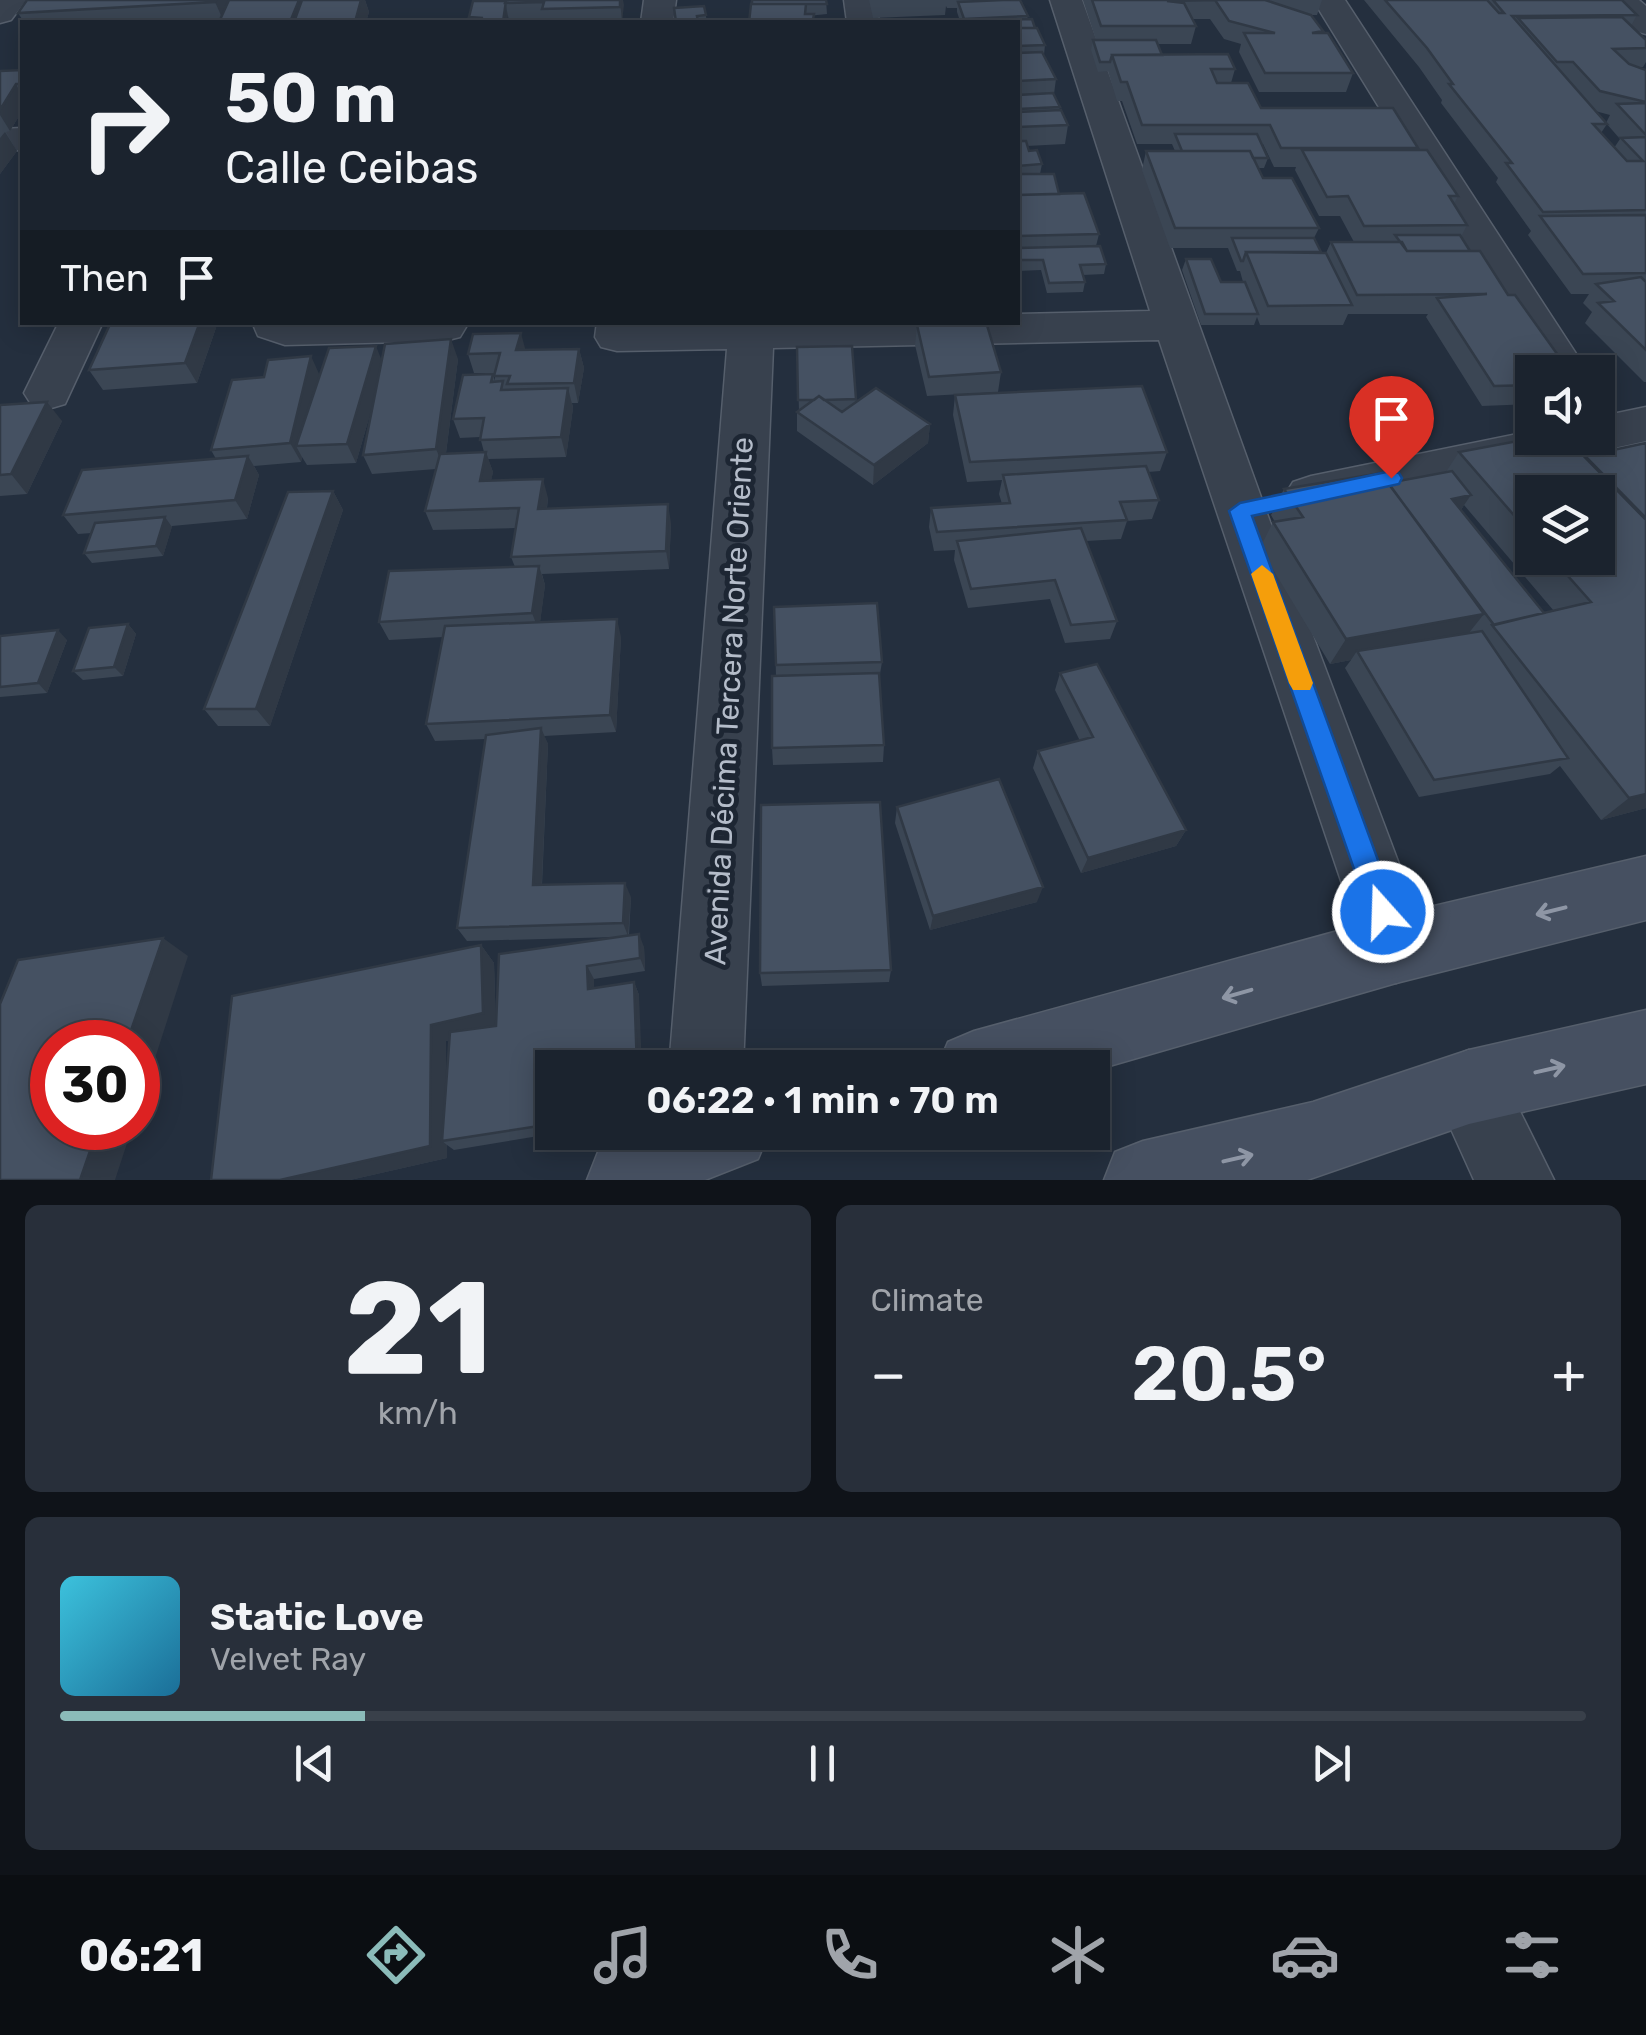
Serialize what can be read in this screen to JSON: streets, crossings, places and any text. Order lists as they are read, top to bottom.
{
  "streets": {
    "street": ["Avenida Décima Tercera Norte Oriente"]
  },
  "page": {
    "turn": ["50 m", "Calle Ceibas"],
    "then": "Then",
    "limit": "30",
    "trip": "06:22 · 1 min · 70 m",
    "tile": [
      ["21", "km/h"],
      "Climate"
    ],
    "heat": ["−", "20.5°", "+"],
    "song": ["Static Love", "Velvet Ray"],
    "tabs": "06:21"
  }
}
